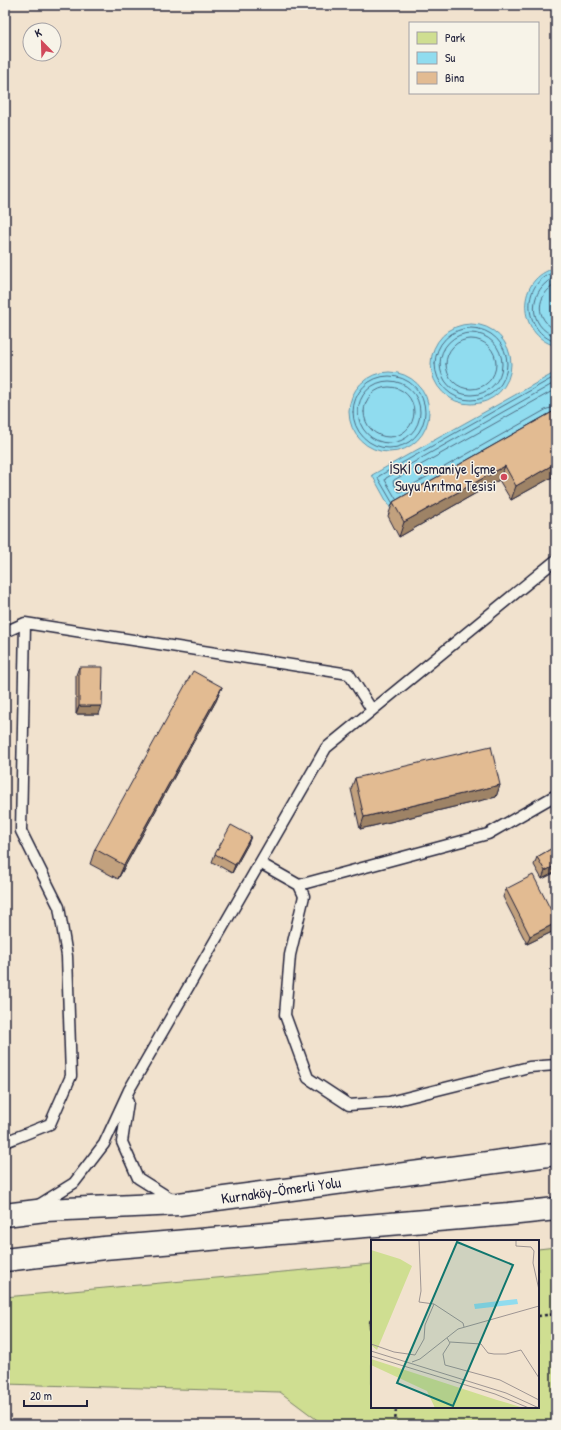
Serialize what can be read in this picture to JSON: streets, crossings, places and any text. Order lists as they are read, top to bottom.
{
  "streets": {
    "highway": ["Kurnaköy-Ömerli Yolu"]
  },
  "places": ["İSKİ Osmaniye İçme Suyu Arıtma Tesisi"],
  "legend": ["Park", "Su", "Bina"],
  "scale_bar": "20 m",
  "north": "top left"
}
